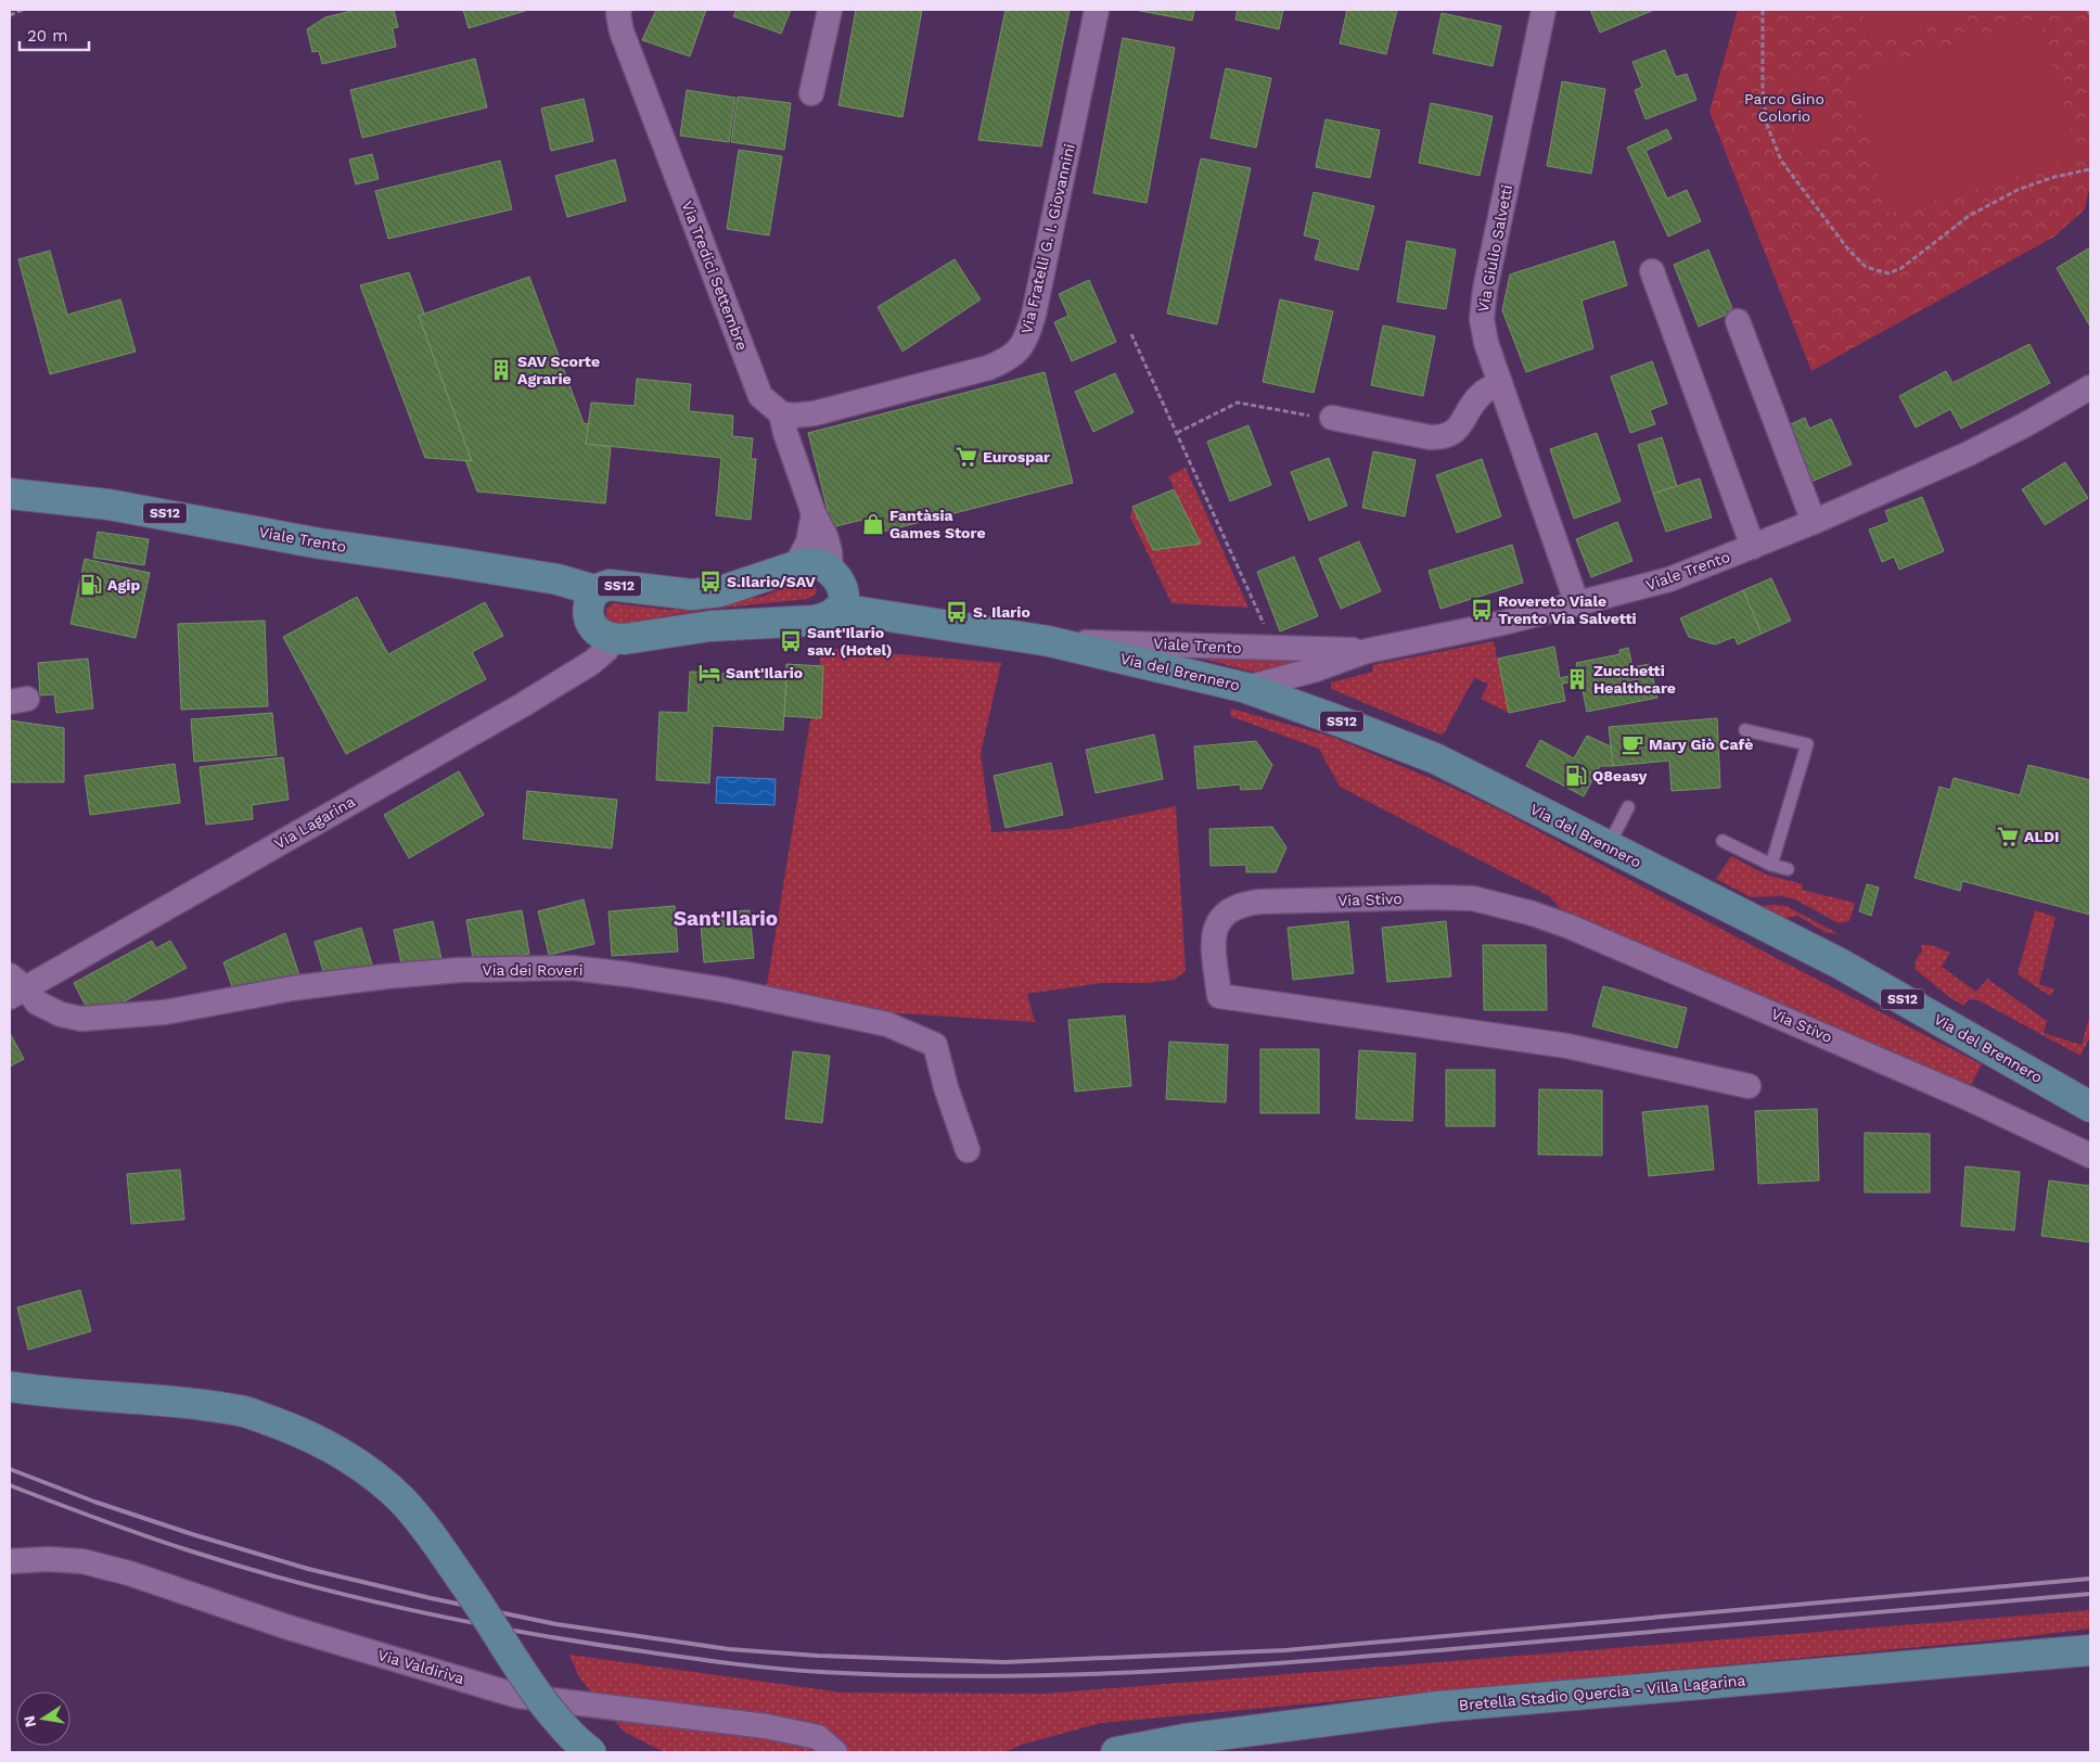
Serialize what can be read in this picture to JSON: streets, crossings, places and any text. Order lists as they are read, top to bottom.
{
  "streets": {
    "main road": [
      "SS12",
      "Viale Trento",
      "Via del Brennero",
      "Bretella Stadio Quercia - Villa Lagarina"
    ],
    "street": [
      "Via Fratelli G. I. Giovannini",
      "Via Giulio Salvetti",
      "Via Tredici Settembre",
      "Via Lagarina",
      "Via Stivo",
      "Via dei Roveri",
      "Via Valdiriva"
    ]
  },
  "crossings": [
    ["Via Fratelli G. I. Giovannini", "Via Tredici Settembre"],
    ["Via Giulio Salvetti", "Viale Trento"],
    ["SS12", "Viale Trento"],
    ["SS12", "Via Lagarina"],
    ["Viale Trento", "Via del Brennero"],
    ["Viale Trento", "Via Lagarina"],
    ["Via Lagarina", "Via dei Roveri"]
  ],
  "districts": ["Sant'Ilario"],
  "parks": ["Parco Gino Colorio"],
  "places": {
    "building": ["SAV Scorte Agrarie", "Zucchetti Healthcare"],
    "supermarket": ["Eurospar", "ALDI"],
    "shop": ["Fantàsia Games Store"],
    "bus stop": [
      "S.Ilario/SAV",
      "Rovereto Viale Trento Via Salvetti",
      "S. Ilario",
      "Sant'Ilario sav. (Hotel)"
    ],
    "fuel station": ["Agip", "Q8easy"],
    "hotel": ["Sant'Ilario"],
    "cafe": ["Mary Giò Cafè"]
  },
  "scale_bar": "20 m",
  "north": "left"
}
